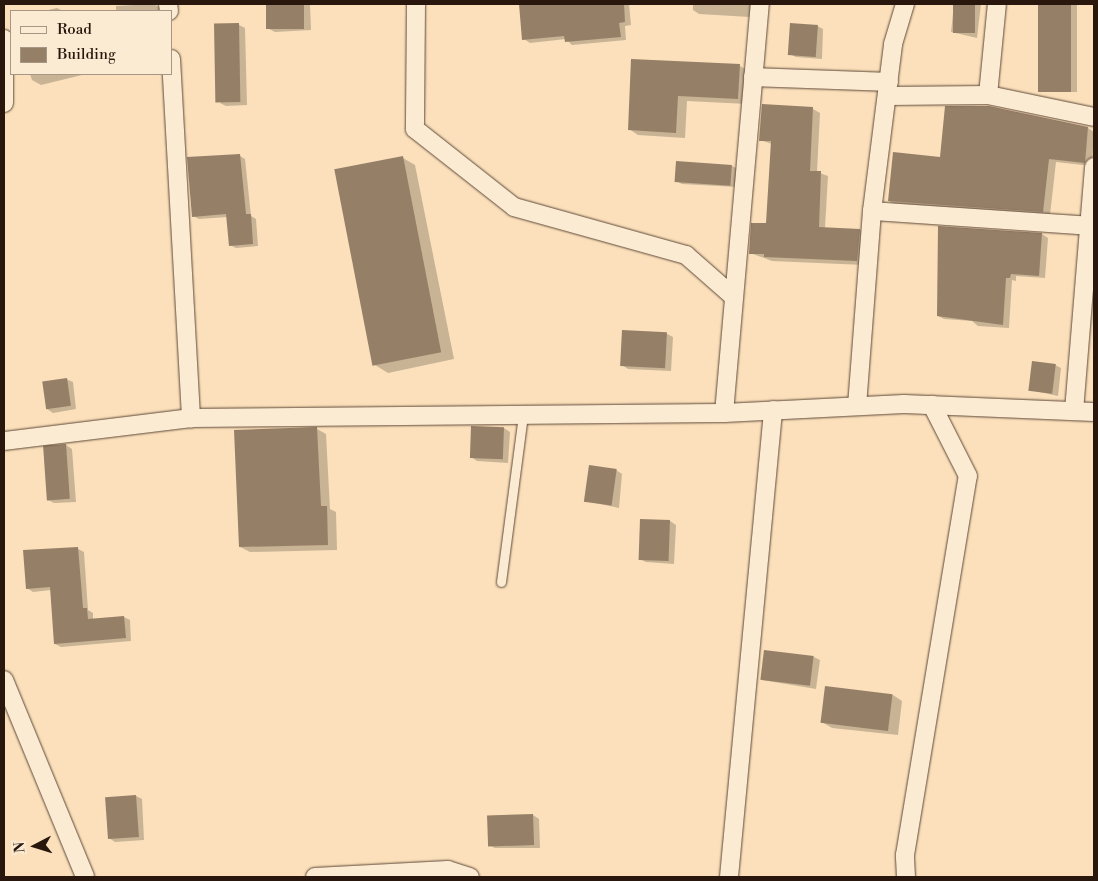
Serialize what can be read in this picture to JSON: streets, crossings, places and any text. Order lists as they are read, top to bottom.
{
  "legend": ["Road", "Building"],
  "north": "left"
}
